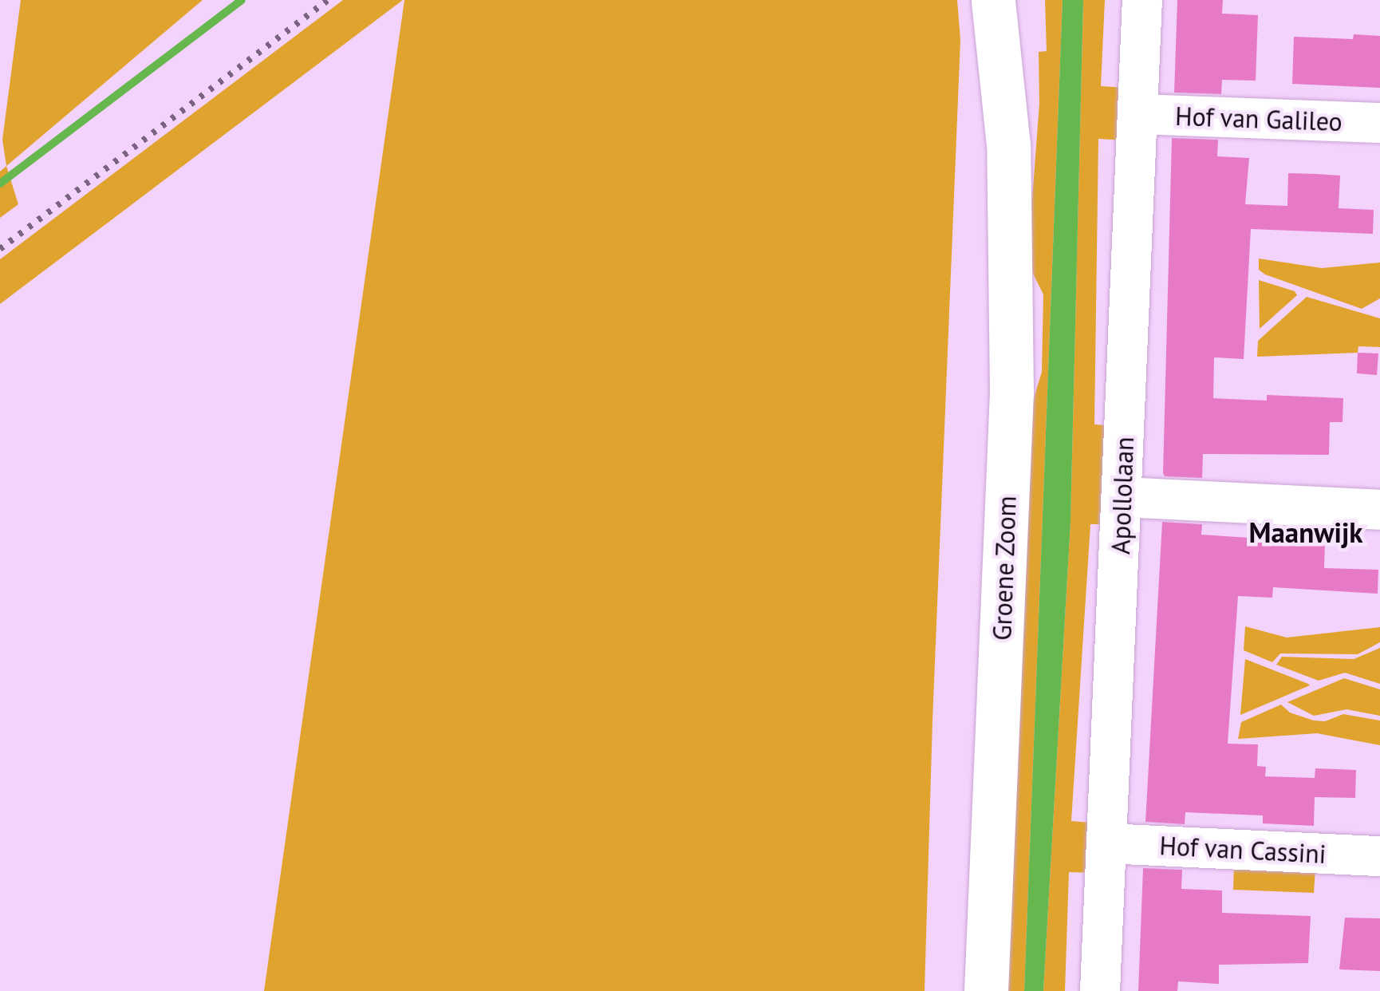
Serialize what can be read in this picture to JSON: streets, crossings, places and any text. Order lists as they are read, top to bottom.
{
  "streets": {
    "main road": ["Groene Zoom"],
    "street": ["Hof van Galileo", "Apollolaan", "Hof van Cassini"]
  },
  "crossings": [
    ["Hof van Galileo", "Apollolaan"],
    ["Apollolaan", "Hof van Cassini"]
  ],
  "districts": ["Maanwijk"]
}
